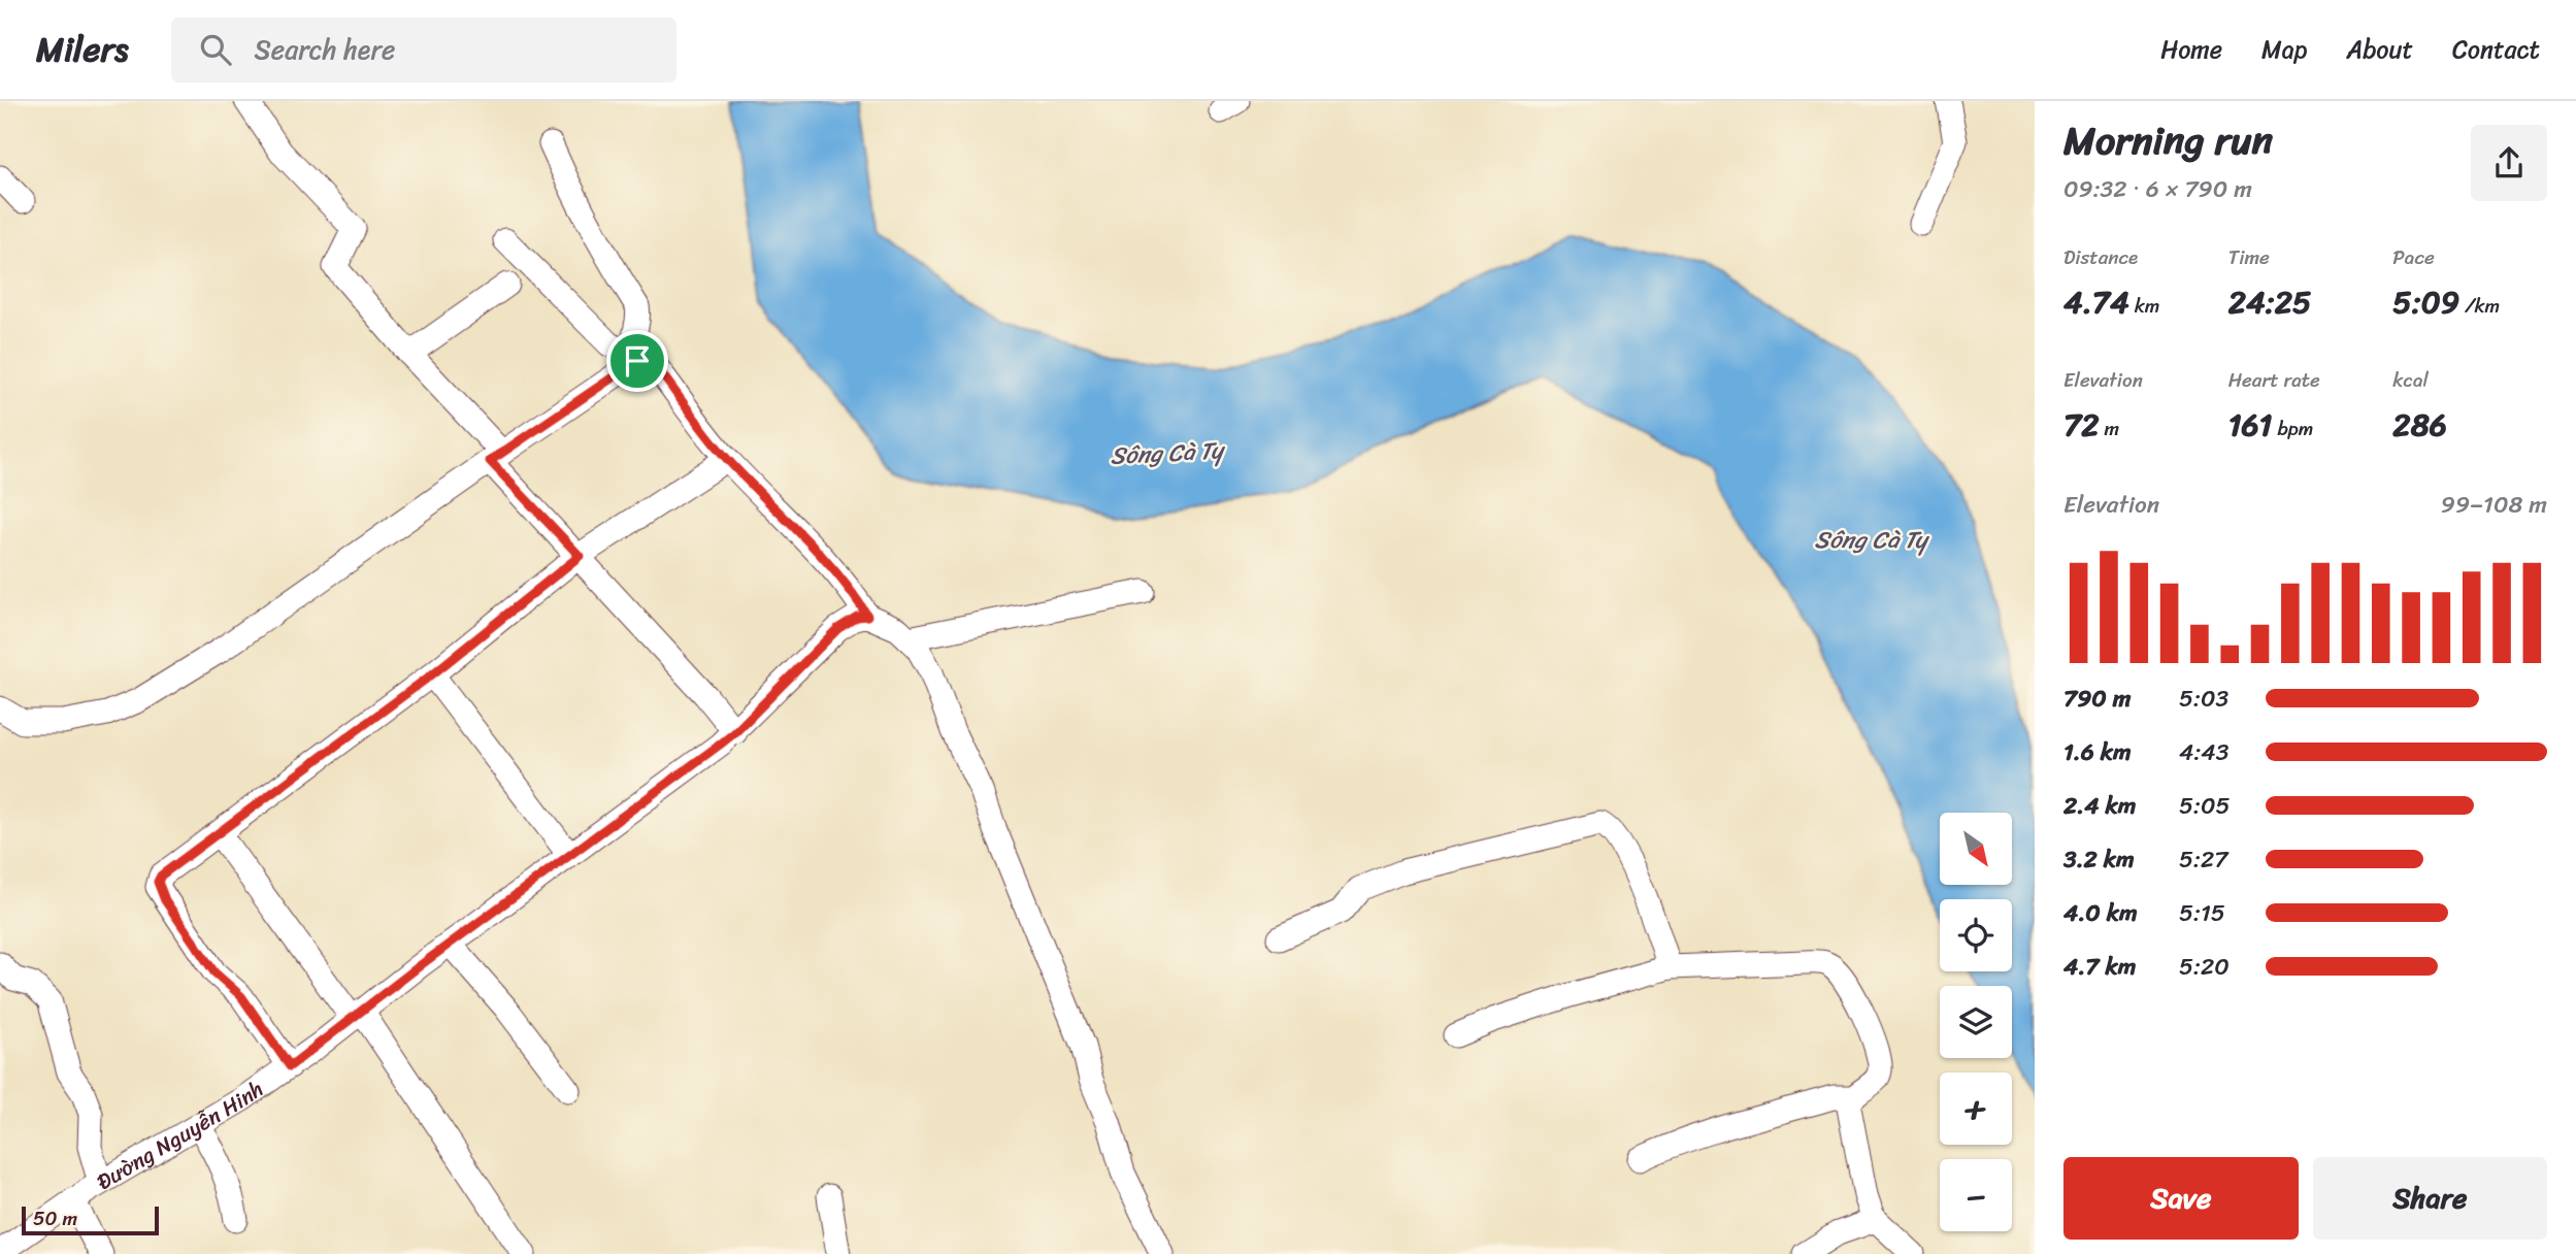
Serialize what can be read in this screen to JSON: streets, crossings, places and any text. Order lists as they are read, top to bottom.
{
  "streets": {
    "street": ["Đường Nguyễn Hinh"]
  },
  "water": ["Sông Cà Ty"],
  "scale_bar": "50 m",
  "north": "bottom right",
  "page": {
    "header": "Milers",
    "search": "Search here",
    "nav": [
      "Home",
      "Map",
      "About",
      "Contact"
    ],
    "heading": ["Morning run", "09:32 · 6 × 790 m"],
    "stats": [
      ["Distance", "4.74 km"],
      ["Time", "24:25"],
      ["Pace", "5:09 /km"],
      ["Elevation", "72 m"],
      ["Heart rate", "161 bpm"],
      ["kcal", "286"]
    ],
    "chart": ["Elevation", "99–108 m"],
    "list": [
      {
        "name": "790 m",
        "note": "5:03"
      },
      {
        "name": "1.6 km",
        "note": "4:43"
      },
      {
        "name": "2.4 km",
        "note": "5:05"
      },
      {
        "name": "3.2 km",
        "note": "5:27"
      },
      {
        "name": "4.0 km",
        "note": "5:15"
      },
      {
        "name": "4.7 km",
        "note": "5:20"
      }
    ],
    "map_buttons": ["+", "−"],
    "buttons": ["Save", "Share"],
    "scale": "50 m"
  }
}
